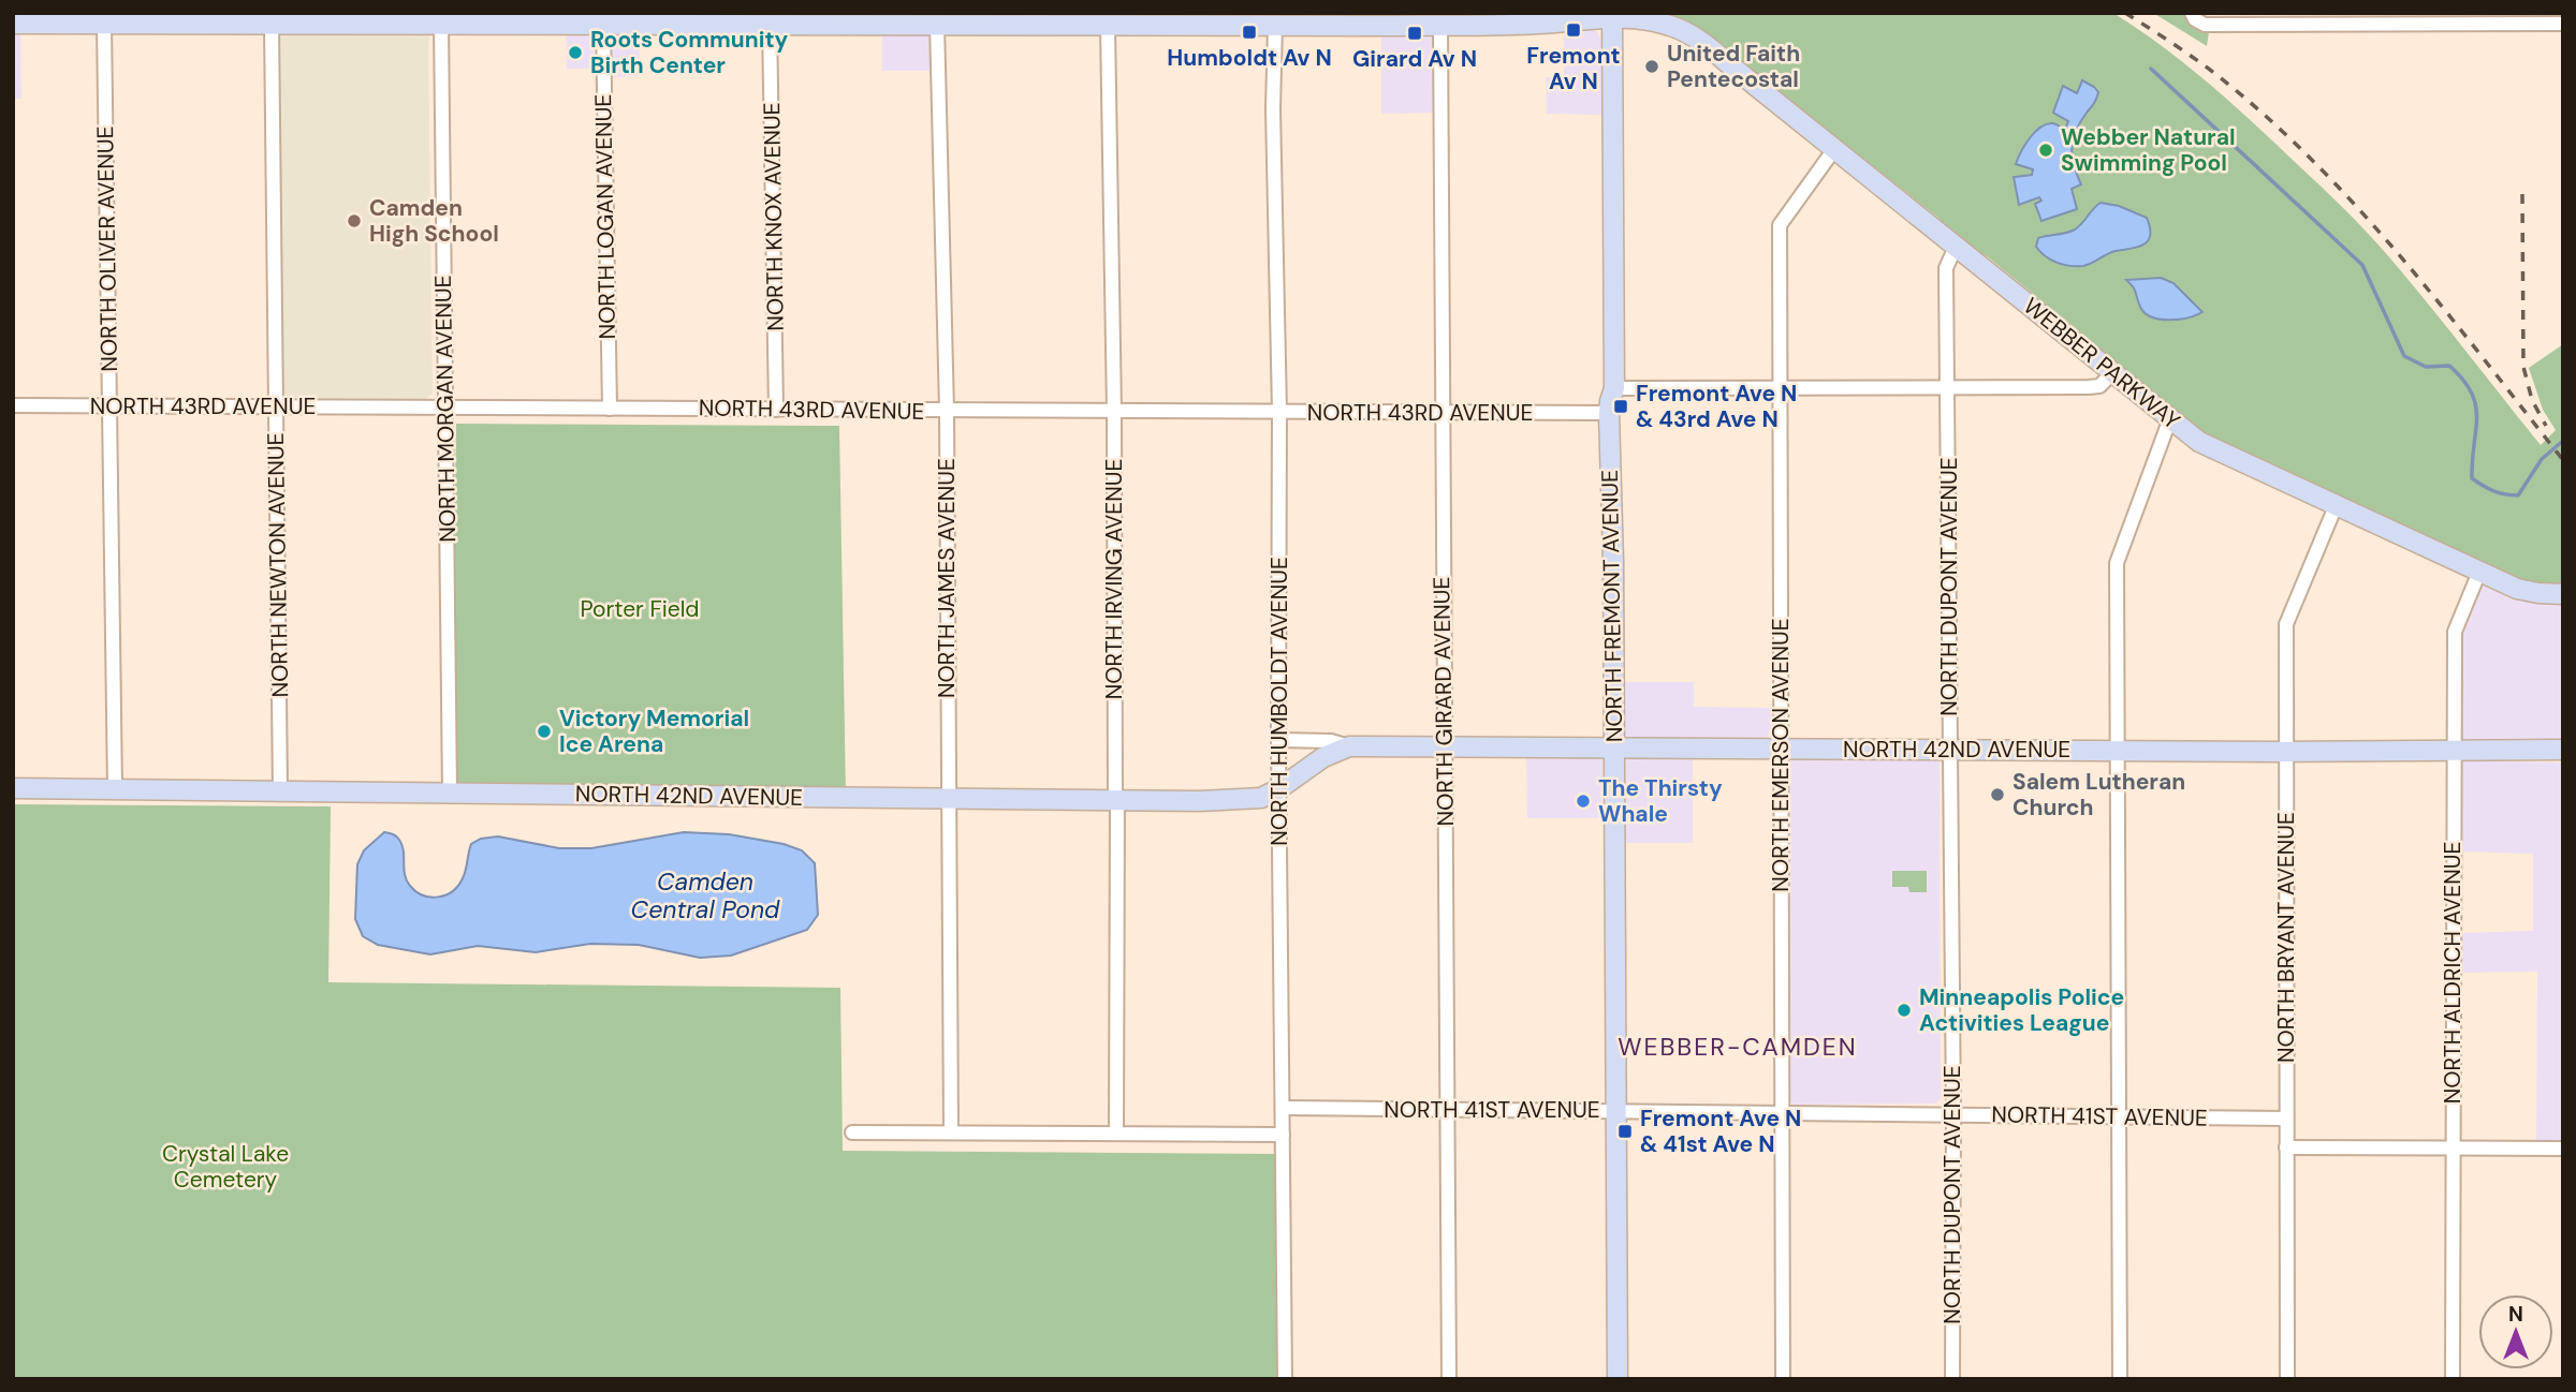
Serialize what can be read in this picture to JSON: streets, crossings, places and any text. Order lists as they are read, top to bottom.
{
  "streets": {
    "street": [
      "NORTH LOGAN AVENUE",
      "NORTH KNOX AVENUE",
      "NORTH OLIVER AVENUE",
      "WEBBER PARKWAY",
      "NORTH 43RD AVENUE",
      "NORTH MORGAN AVENUE",
      "NORTH NEWTON AVENUE",
      "NORTH JAMES AVENUE",
      "NORTH IRVING AVENUE",
      "NORTH DUPONT AVENUE",
      "NORTH FREMONT AVENUE",
      "NORTH HUMBOLDT AVENUE",
      "NORTH GIRARD AVENUE",
      "NORTH 42ND AVENUE",
      "NORTH EMERSON AVENUE",
      "NORTH BRYANT AVENUE",
      "NORTH ALDRICH AVENUE",
      "NORTH 41ST AVENUE"
    ]
  },
  "crossings": [
    ["NORTH LOGAN AVENUE", "WEBBER PARKWAY"],
    ["NORTH LOGAN AVENUE", "NORTH 43RD AVENUE"],
    ["NORTH KNOX AVENUE", "WEBBER PARKWAY"],
    ["NORTH KNOX AVENUE", "NORTH 43RD AVENUE"],
    ["NORTH OLIVER AVENUE", "WEBBER PARKWAY"],
    ["NORTH OLIVER AVENUE", "NORTH 43RD AVENUE"],
    ["NORTH OLIVER AVENUE", "NORTH 42ND AVENUE"],
    ["WEBBER PARKWAY", "NORTH MORGAN AVENUE"],
    ["WEBBER PARKWAY", "NORTH NEWTON AVENUE"],
    ["WEBBER PARKWAY", "NORTH JAMES AVENUE"],
    ["WEBBER PARKWAY", "NORTH IRVING AVENUE"],
    ["WEBBER PARKWAY", "NORTH DUPONT AVENUE"],
    ["WEBBER PARKWAY", "NORTH FREMONT AVENUE"],
    ["WEBBER PARKWAY", "NORTH HUMBOLDT AVENUE"],
    ["WEBBER PARKWAY", "NORTH GIRARD AVENUE"],
    ["WEBBER PARKWAY", "NORTH EMERSON AVENUE"],
    ["WEBBER PARKWAY", "NORTH BRYANT AVENUE"],
    ["WEBBER PARKWAY", "NORTH ALDRICH AVENUE"],
    ["NORTH 43RD AVENUE", "NORTH MORGAN AVENUE"],
    ["NORTH 43RD AVENUE", "NORTH NEWTON AVENUE"],
    ["NORTH 43RD AVENUE", "NORTH JAMES AVENUE"],
    ["NORTH 43RD AVENUE", "NORTH IRVING AVENUE"],
    ["NORTH 43RD AVENUE", "NORTH FREMONT AVENUE"],
    ["NORTH 43RD AVENUE", "NORTH HUMBOLDT AVENUE"],
    ["NORTH 43RD AVENUE", "NORTH GIRARD AVENUE"],
    ["NORTH MORGAN AVENUE", "NORTH 42ND AVENUE"],
    ["NORTH NEWTON AVENUE", "NORTH 42ND AVENUE"],
    ["NORTH JAMES AVENUE", "NORTH 42ND AVENUE"],
    ["NORTH IRVING AVENUE", "NORTH 42ND AVENUE"],
    ["NORTH DUPONT AVENUE", "NORTH 42ND AVENUE"],
    ["NORTH DUPONT AVENUE", "NORTH 41ST AVENUE"],
    ["NORTH FREMONT AVENUE", "NORTH 42ND AVENUE"],
    ["NORTH FREMONT AVENUE", "NORTH 41ST AVENUE"],
    ["NORTH HUMBOLDT AVENUE", "NORTH 42ND AVENUE"],
    ["NORTH HUMBOLDT AVENUE", "NORTH 41ST AVENUE"],
    ["NORTH GIRARD AVENUE", "NORTH 42ND AVENUE"],
    ["NORTH GIRARD AVENUE", "NORTH 41ST AVENUE"],
    ["NORTH 42ND AVENUE", "NORTH EMERSON AVENUE"],
    ["NORTH 42ND AVENUE", "NORTH BRYANT AVENUE"],
    ["NORTH 42ND AVENUE", "NORTH ALDRICH AVENUE"],
    ["NORTH EMERSON AVENUE", "NORTH 41ST AVENUE"],
    ["NORTH BRYANT AVENUE", "NORTH 41ST AVENUE"]
  ],
  "districts": ["WEBBER-CAMDEN"],
  "water": ["Camden Central Pond"],
  "parks": ["Porter Field", "Crystal Lake Cemetery"],
  "places": {
    "transit": [
      "Fremont Av N",
      "Humboldt Av N",
      "Girard Av N",
      "Fremont Ave N & 43rd Ave N",
      "Fremont Ave N & 41st Ave N"
    ],
    "other": [
      "Roots Community Birth Center",
      "United Faith Pentecostal",
      "Webber Natural Swimming Pool",
      "Camden High School",
      "Victory Memorial Ice Arena",
      "Salem Lutheran Church",
      "The Thirsty Whale",
      "Minneapolis Police Activities League"
    ]
  },
  "north": "top"
}
